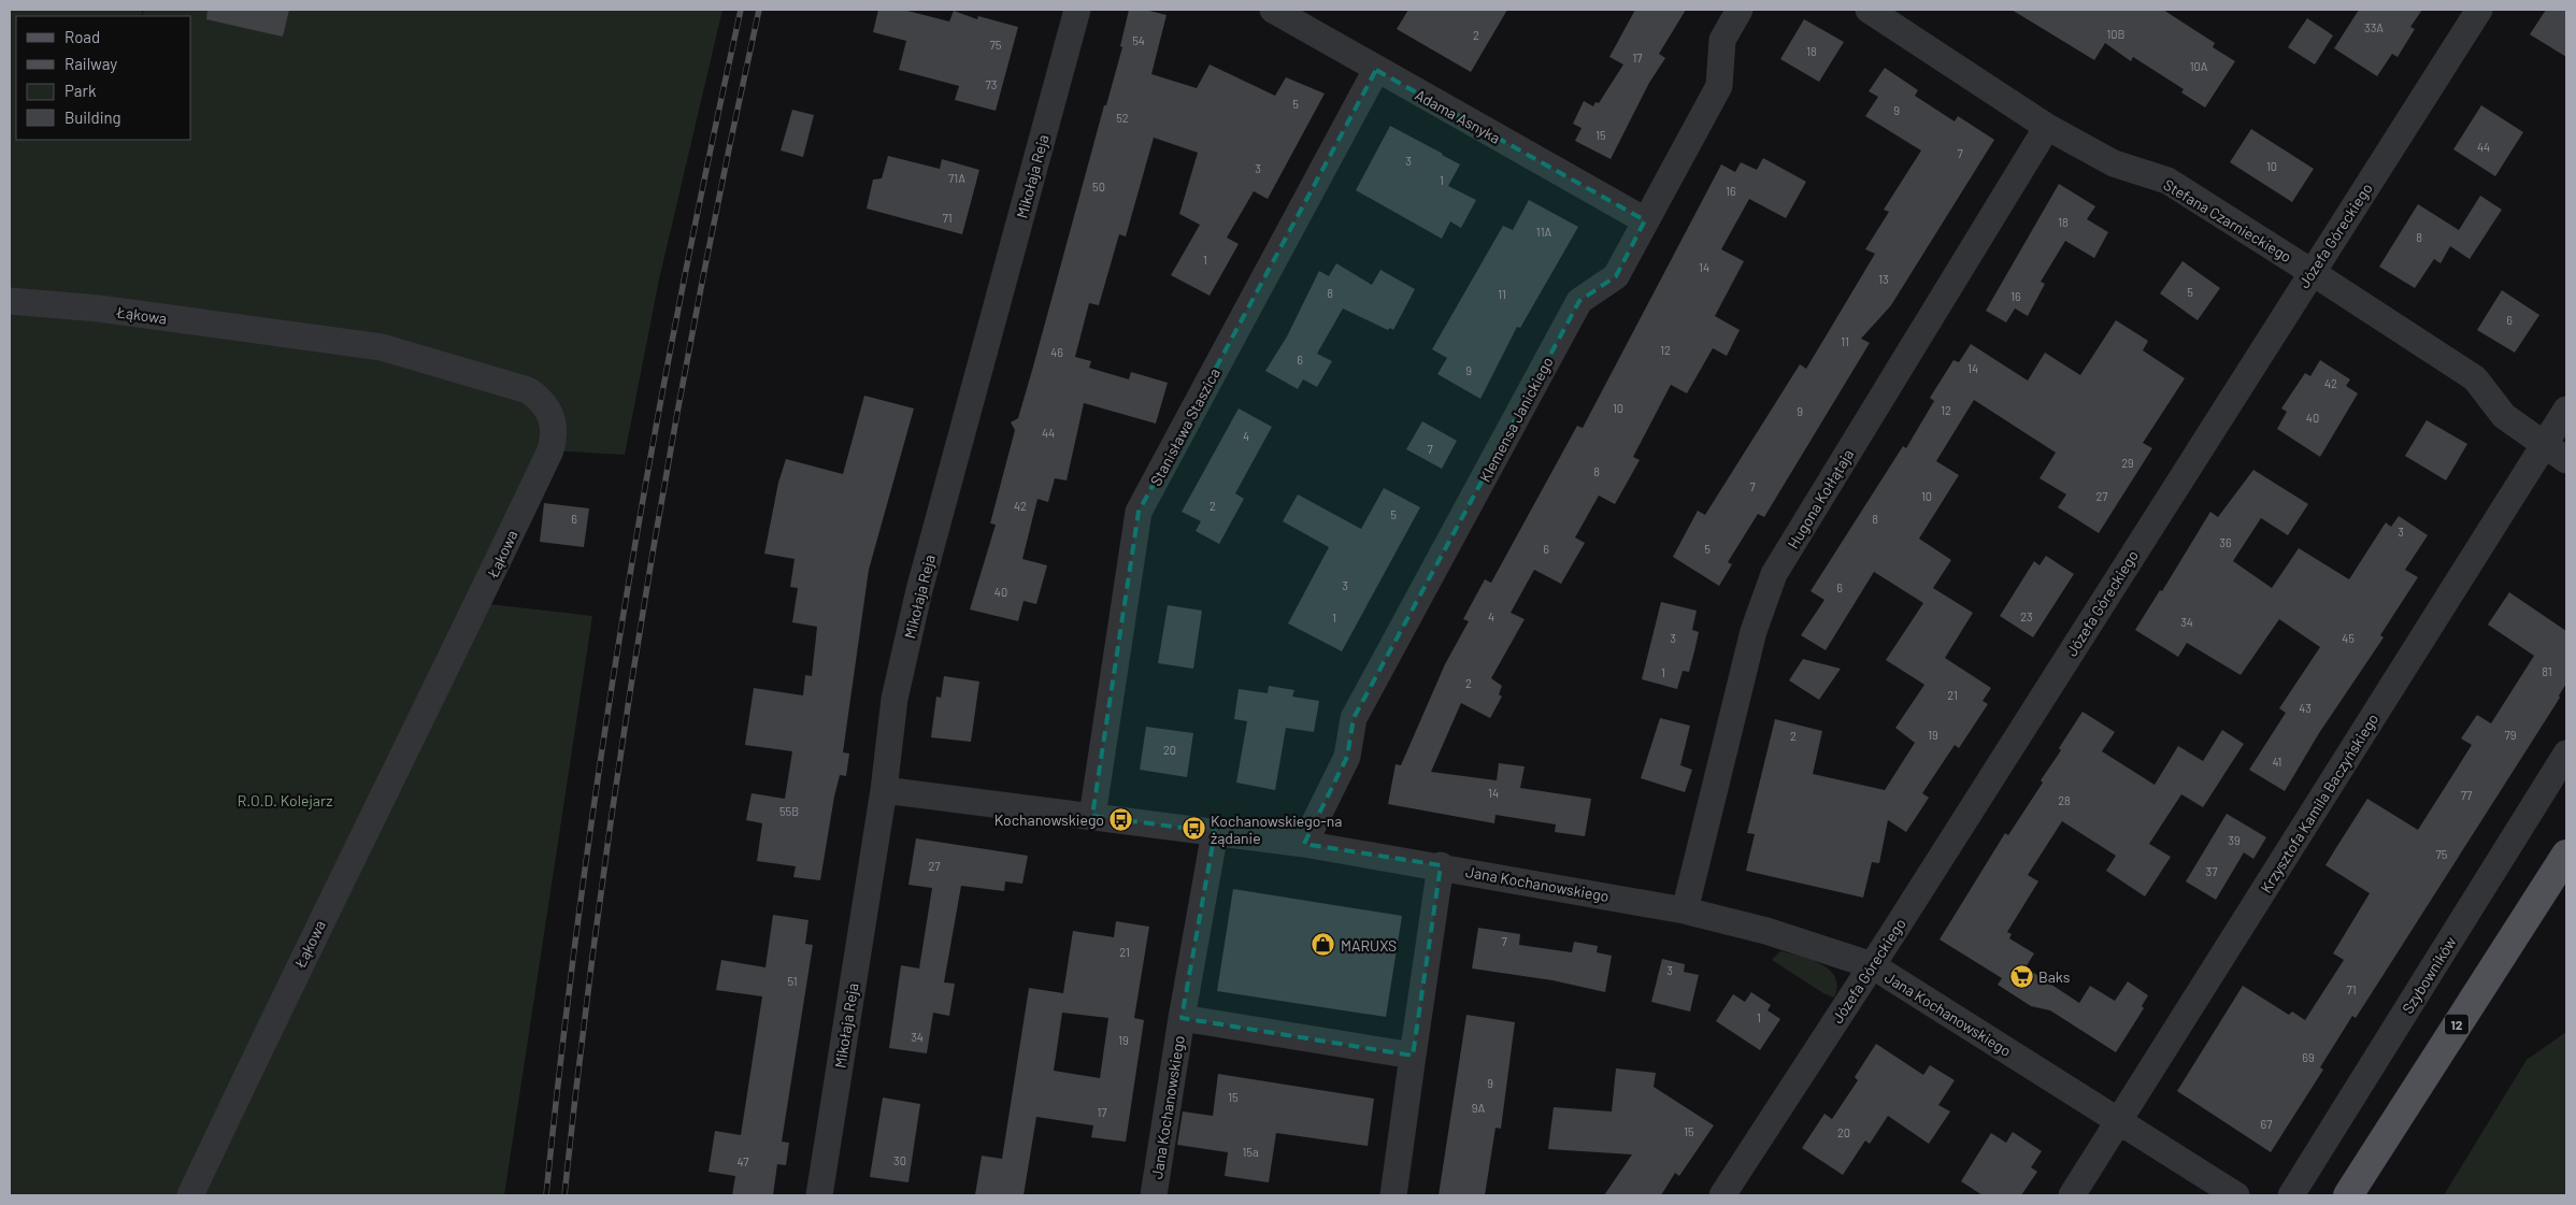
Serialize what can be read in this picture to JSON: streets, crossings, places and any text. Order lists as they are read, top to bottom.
{
  "streets": {
    "main road": ["12"],
    "street": [
      "Adama Asnyka",
      "Mikołaja Reja",
      "Stefana Czarnieckiego",
      "Józefa Góreckiego",
      "Łąkowa",
      "Klemensa Janickiego",
      "Stanisława Staszica",
      "Hugona Kołłątaja",
      "Krzysztofa Kamila Baczyńskiego",
      "Jana Kochanowskiego",
      "Szybowników"
    ]
  },
  "crossings": [
    ["Adama Asnyka", "Klemensa Janickiego"],
    ["Adama Asnyka", "Stanisława Staszica"],
    ["Mikołaja Reja", "Jana Kochanowskiego"],
    ["Stefana Czarnieckiego", "Józefa Góreckiego"],
    ["Stefana Czarnieckiego", "Hugona Kołłątaja"],
    ["Stefana Czarnieckiego", "Krzysztofa Kamila Baczyńskiego"],
    ["Józefa Góreckiego", "Jana Kochanowskiego"],
    ["Klemensa Janickiego", "Jana Kochanowskiego"],
    ["Stanisława Staszica", "Jana Kochanowskiego"],
    ["Hugona Kołłątaja", "Jana Kochanowskiego"],
    ["Krzysztofa Kamila Baczyńskiego", "Jana Kochanowskiego"]
  ],
  "parks": ["R.O.D. Kolejarz"],
  "places": {
    "bus stop": ["Kochanowskiego", "Kochanowskiego-na żądanie"],
    "shop": ["MARUXS"],
    "supermarket": ["Baks"]
  },
  "house_numbers": [
    "33A",
    "10B",
    "2",
    "54",
    "75",
    "18",
    "17",
    "10A",
    "73",
    "5",
    "9",
    "52",
    "15",
    "44",
    "7",
    "3",
    "10",
    "3",
    "71A",
    "1",
    "50",
    "16",
    "71",
    "18",
    "11A",
    "8",
    "1",
    "14",
    "13",
    "5",
    "8",
    "11",
    "16",
    "6",
    "11",
    "12",
    "46",
    "6",
    "14",
    "9",
    "42",
    "10",
    "12",
    "9",
    "40",
    "44",
    "4",
    "7",
    "29",
    "8",
    "7",
    "10",
    "27",
    "42",
    "2",
    "5",
    "6",
    "8",
    "3",
    "36",
    "6",
    "5",
    "3",
    "6",
    "40",
    "4",
    "23",
    "1",
    "34",
    "3",
    "45",
    "81",
    "1",
    "2",
    "21",
    "43",
    "19",
    "79",
    "2",
    "20",
    "41",
    "14",
    "77",
    "28",
    "55B",
    "39",
    "75",
    "27",
    "37",
    "7",
    "21",
    "3",
    "51",
    "71",
    "1",
    "34",
    "19",
    "69",
    "9",
    "15",
    "9A",
    "17",
    "67",
    "15",
    "20",
    "15a",
    "30",
    "47"
  ],
  "legend": [
    "Road",
    "Railway",
    "Park",
    "Building"
  ]
}
